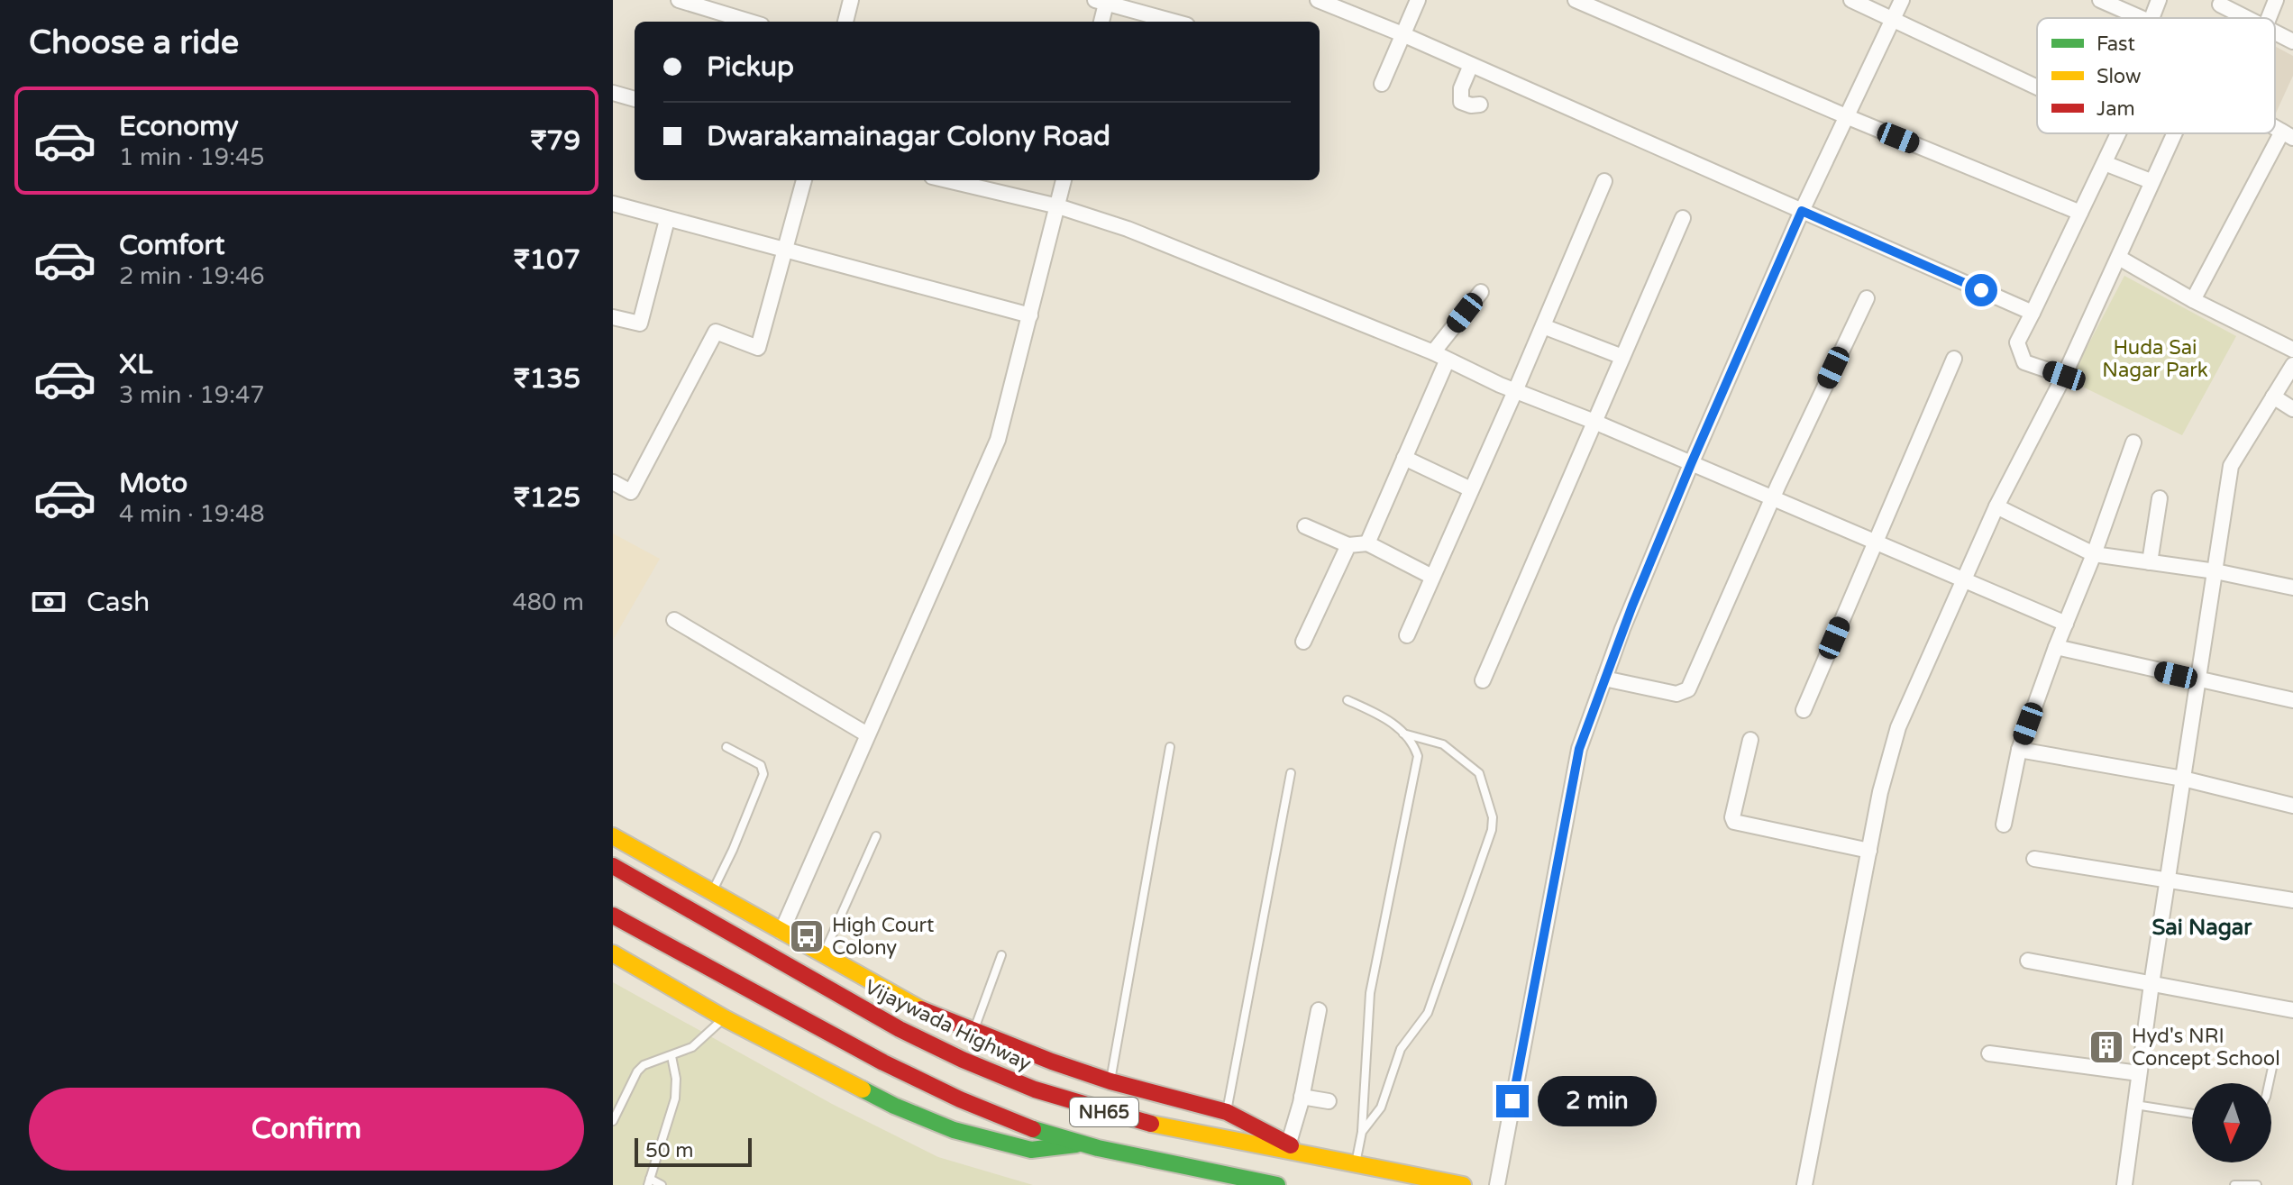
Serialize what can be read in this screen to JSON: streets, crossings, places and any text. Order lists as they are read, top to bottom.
{
  "streets": {
    "main road": ["Vijaywada Highway", "NH65"]
  },
  "districts": ["Sai Nagar"],
  "parks": ["Huda Sai Nagar Park"],
  "places": {
    "bus stop": ["High Court Colony"],
    "building": ["Hyd's NRI Concept School"]
  },
  "legend": ["Fast", "Slow", "Jam"],
  "scale_bar": "50 m",
  "north": "bottom",
  "page": {
    "heading": "Choose a ride",
    "banner": ["Pickup", "Dwarakamainagar Colony Road"],
    "list": [
      {
        "name": "Economy",
        "note": "1 min · 19:45",
        "value": "₹79"
      },
      {
        "name": "Comfort",
        "note": "2 min · 19:46",
        "value": "₹107"
      },
      {
        "name": "XL",
        "note": "3 min · 19:47",
        "value": "₹135"
      },
      {
        "name": "Moto",
        "note": "4 min · 19:48",
        "value": "₹125"
      }
    ],
    "pay": ["Cash", "480 m"],
    "buttons": "Confirm",
    "bubble": "2 min",
    "scale": "50 m"
  }
}
